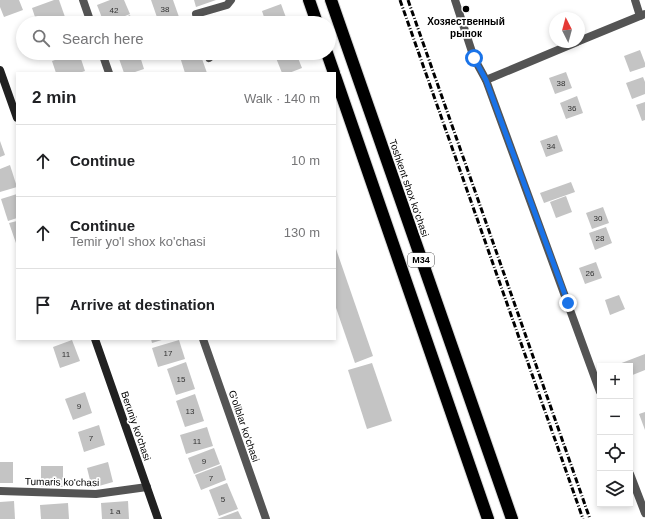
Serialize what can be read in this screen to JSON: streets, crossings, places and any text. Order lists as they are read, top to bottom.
{
  "streets": {
    "highway": ["Toshkent shox ko'chasi", "M34"],
    "street": ["Beruniy ko'chasi", "G'oliblar ko'chasi", "Tumaris ko'chasi"]
  },
  "crossings": [
    ["Beruniy ko'chasi", "Tumaris ko'chasi"]
  ],
  "places": ["Хозяественный рынок"],
  "house_numbers": [
    "38",
    "42",
    "38",
    "36",
    "34",
    "30",
    "28",
    "26",
    "17",
    "11",
    "15",
    "9",
    "13",
    "7",
    "11",
    "9",
    "7",
    "5",
    "1 а"
  ],
  "north": "top",
  "page": {
    "search": "Search here",
    "heading": ["2 min", "Walk · 140 m"],
    "list": [
      ["Continue", "10 m"],
      ["Continue", "Temir yo'l shox ko'chasi", "130 m"],
      "Arrive at destination"
    ],
    "map_buttons": ["+", "−"]
  }
}
